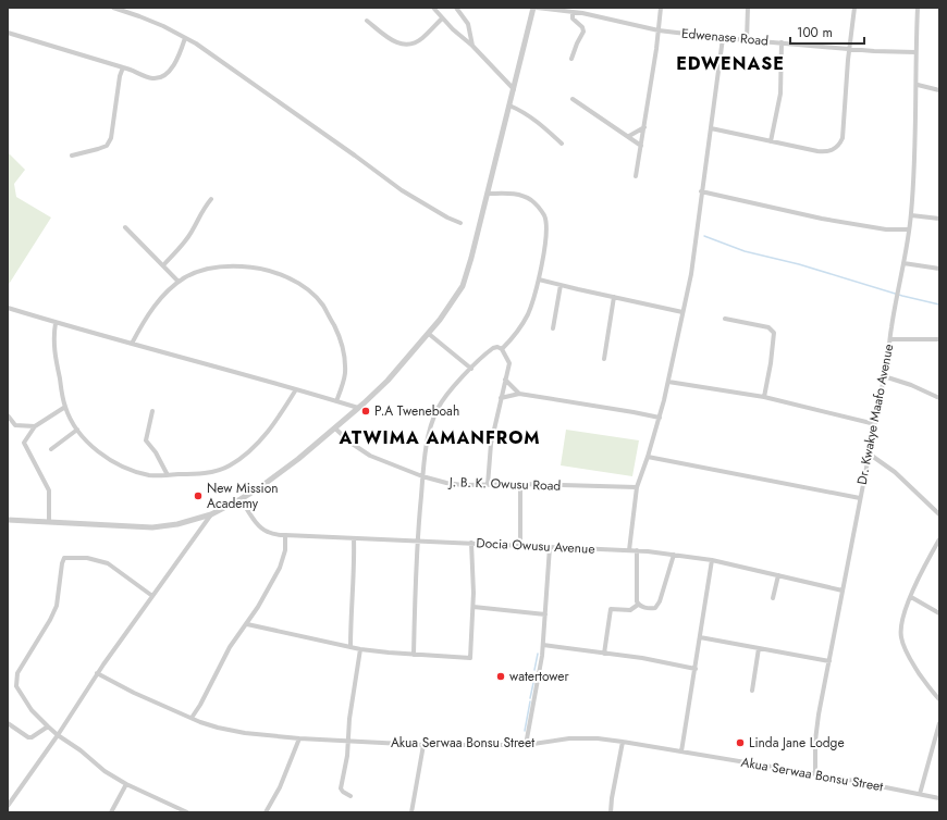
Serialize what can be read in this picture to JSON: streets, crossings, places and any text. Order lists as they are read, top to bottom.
{
  "streets": {
    "street": [
      "Edwenase Road",
      "Dr. Kwakye Maafo Avenue",
      "J. B. K. Owusu Road",
      "Docia Owusu Avenue",
      "Akua Serwaa Bonsu Street"
    ]
  },
  "crossings": [
    ["Edwenase Road", "Dr. Kwakye Maafo Avenue"],
    ["Dr. Kwakye Maafo Avenue", "Docia Owusu Avenue"],
    ["Dr. Kwakye Maafo Avenue", "Akua Serwaa Bonsu Street"]
  ],
  "districts": ["EDWENASE", "ATWIMA AMANFROM"],
  "places": [
    "P.A Tweneboah",
    "New Mission Academy",
    "watertower",
    "Linda Jane Lodge"
  ],
  "scale_bar": "100 m"
}
